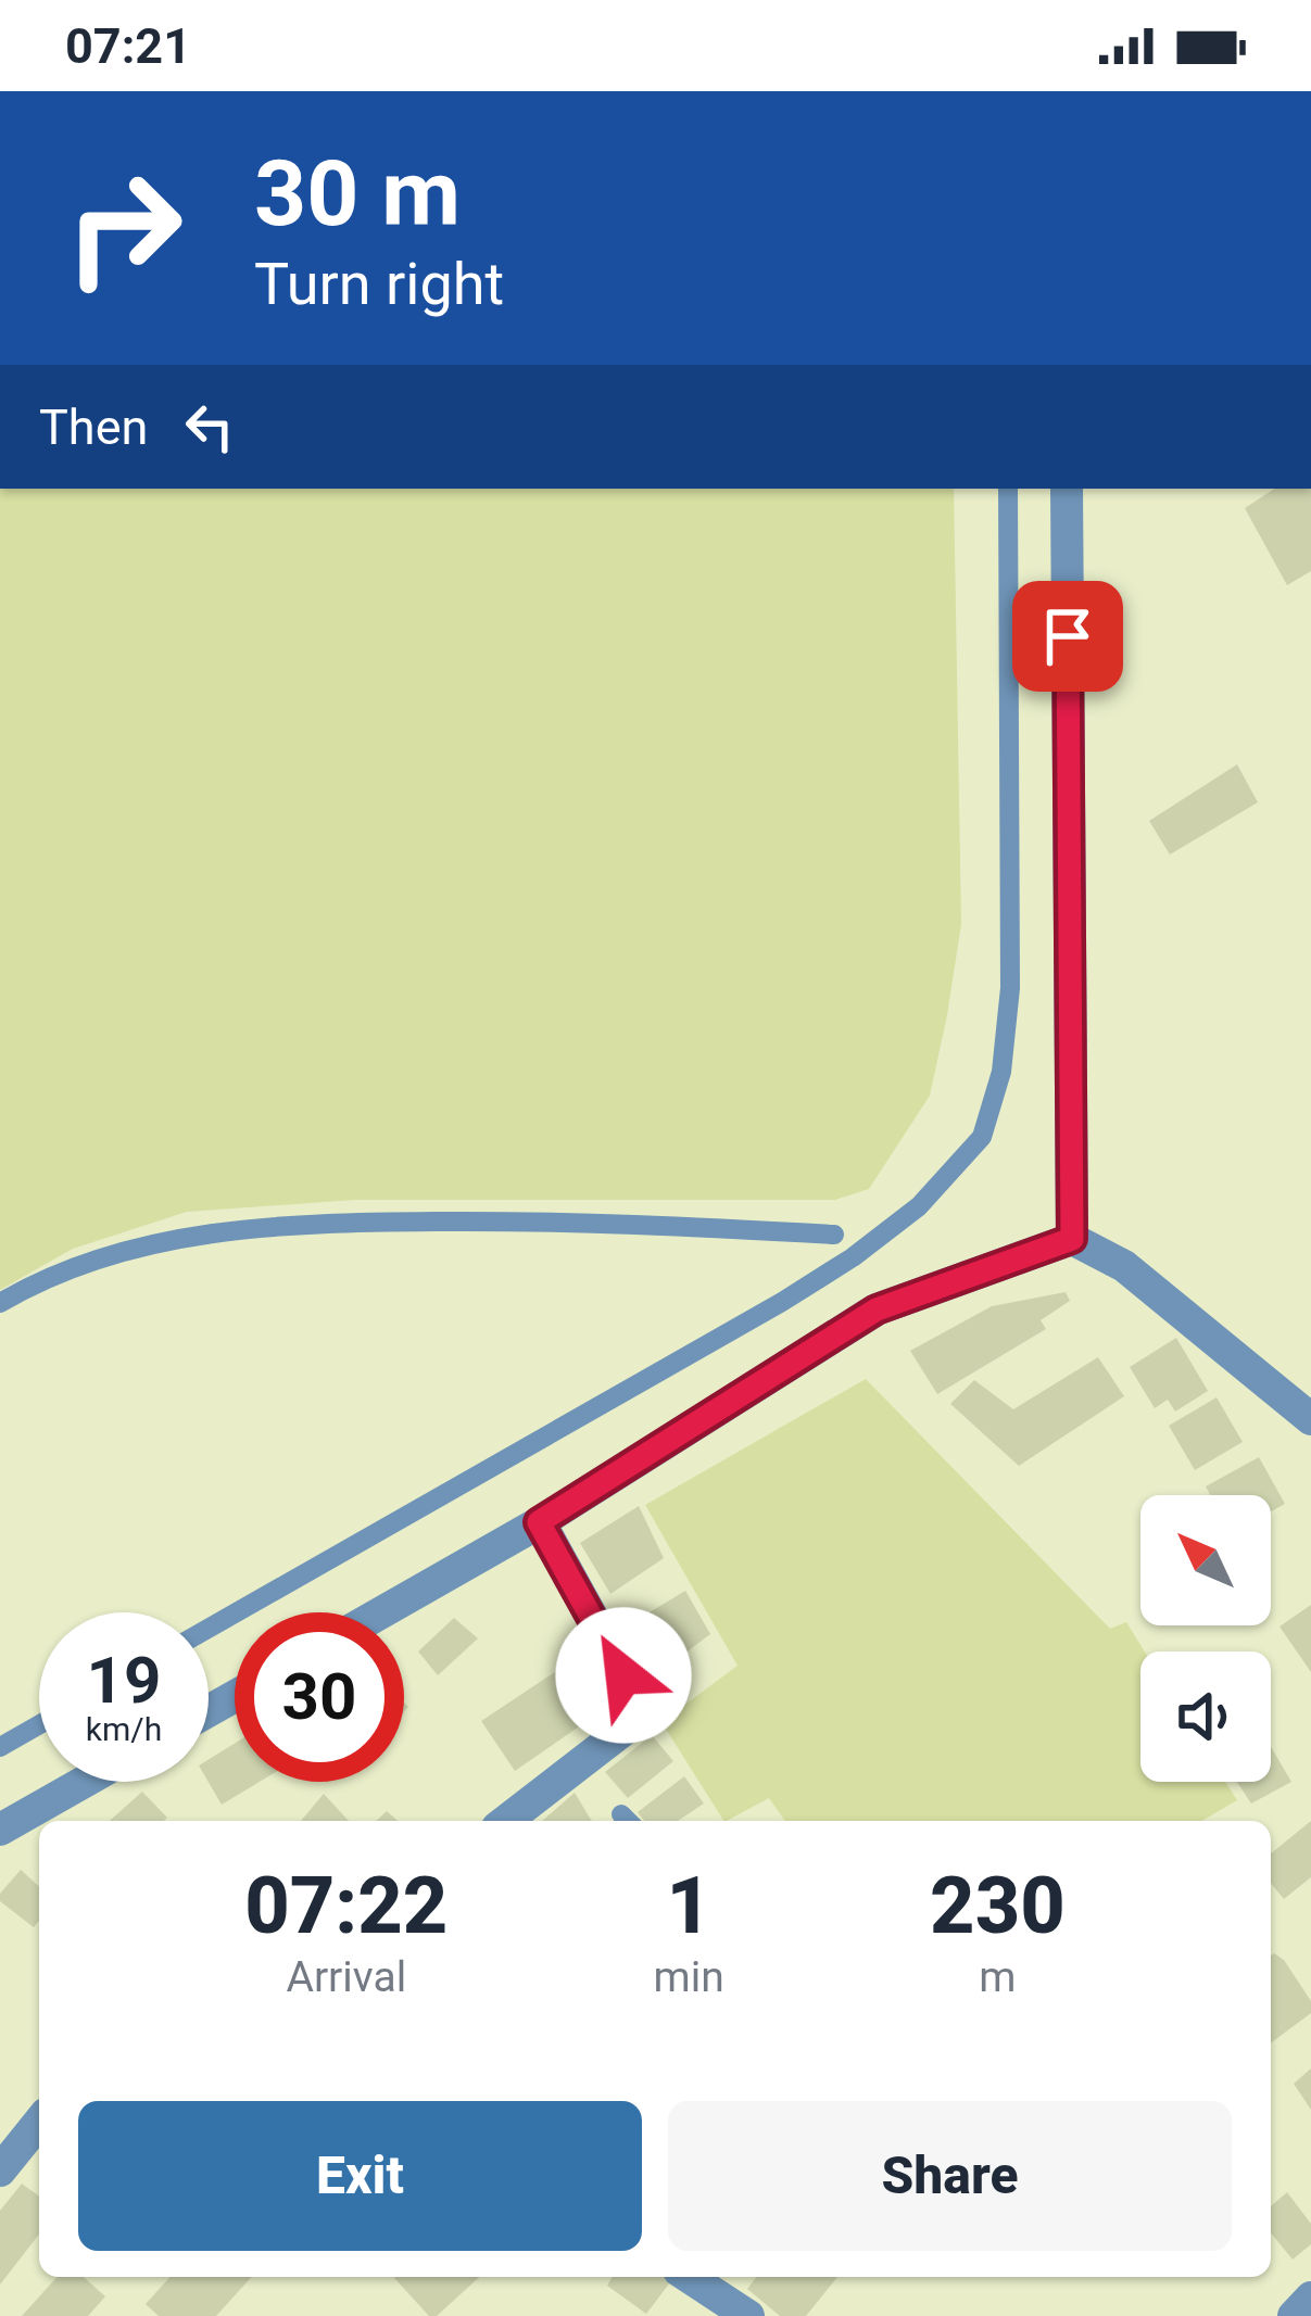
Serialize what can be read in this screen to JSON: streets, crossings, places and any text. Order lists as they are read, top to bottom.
{
  "north": "top left",
  "page": {
    "status": "07:21",
    "turn": ["30 m", "Turn right"],
    "then": "Then",
    "speed": "19 km/h",
    "limit": "30",
    "eta": [
      "07:22",
      "Arrival",
      "1",
      "min",
      "230",
      "m"
    ],
    "buttons": ["Exit", "Share"]
  }
}
